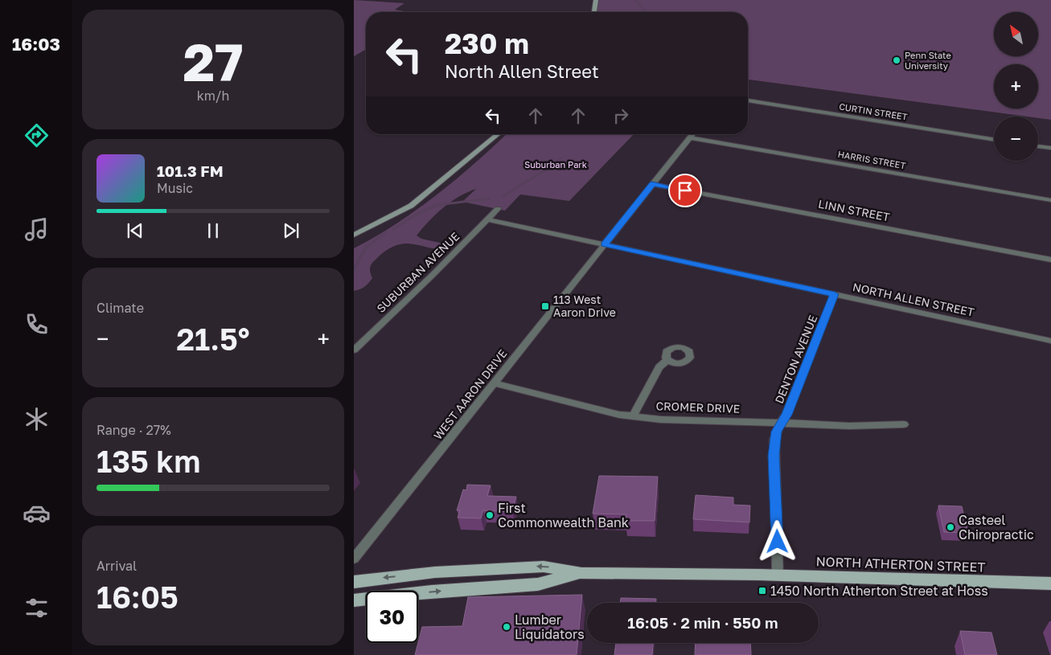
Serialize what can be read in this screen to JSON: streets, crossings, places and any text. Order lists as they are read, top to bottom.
{
  "streets": {
    "main road": ["NORTH ATHERTON STREET"],
    "street": [
      "CURTIN STREET",
      "HARRIS STREET",
      "LINN STREET",
      "SUBURBAN AVENUE",
      "NORTH ALLEN STREET",
      "DENTON AVENUE",
      "WEST AARON DRIVE",
      "CROMER DRIVE"
    ]
  },
  "crossings": [
    ["HARRIS STREET", "WEST AARON DRIVE"],
    ["LINN STREET", "WEST AARON DRIVE"],
    ["SUBURBAN AVENUE", "NORTH ALLEN STREET"],
    ["NORTH ALLEN STREET", "DENTON AVENUE"],
    ["NORTH ALLEN STREET", "WEST AARON DRIVE"],
    ["DENTON AVENUE", "CROMER DRIVE"],
    ["DENTON AVENUE", "NORTH ATHERTON STREET"],
    ["WEST AARON DRIVE", "CROMER DRIVE"]
  ],
  "parks": ["Suburban Park"],
  "places": {
    "other": [
      "Penn State University",
      "First Commonwealth Bank",
      "Casteel Chiropractic",
      "Lumber Liquidators"
    ],
    "transit": ["113 West Aaron Drive", "1450 North Atherton Street at Hoss"]
  },
  "north": "top left",
  "page": {
    "tabs": "16:03",
    "tile": [
      ["27", "km/h"],
      "Climate",
      ["Range · 27%", "135 km"],
      ["Arrival", "16:05"]
    ],
    "map_buttons": ["+", "−"],
    "turn": ["230 m", "North Allen Street"],
    "song": ["101.3 FM", "Music"],
    "heat": ["−", "21.5°", "+"],
    "limit": "30",
    "trip": "16:05 · 2 min · 550 m"
  }
}
